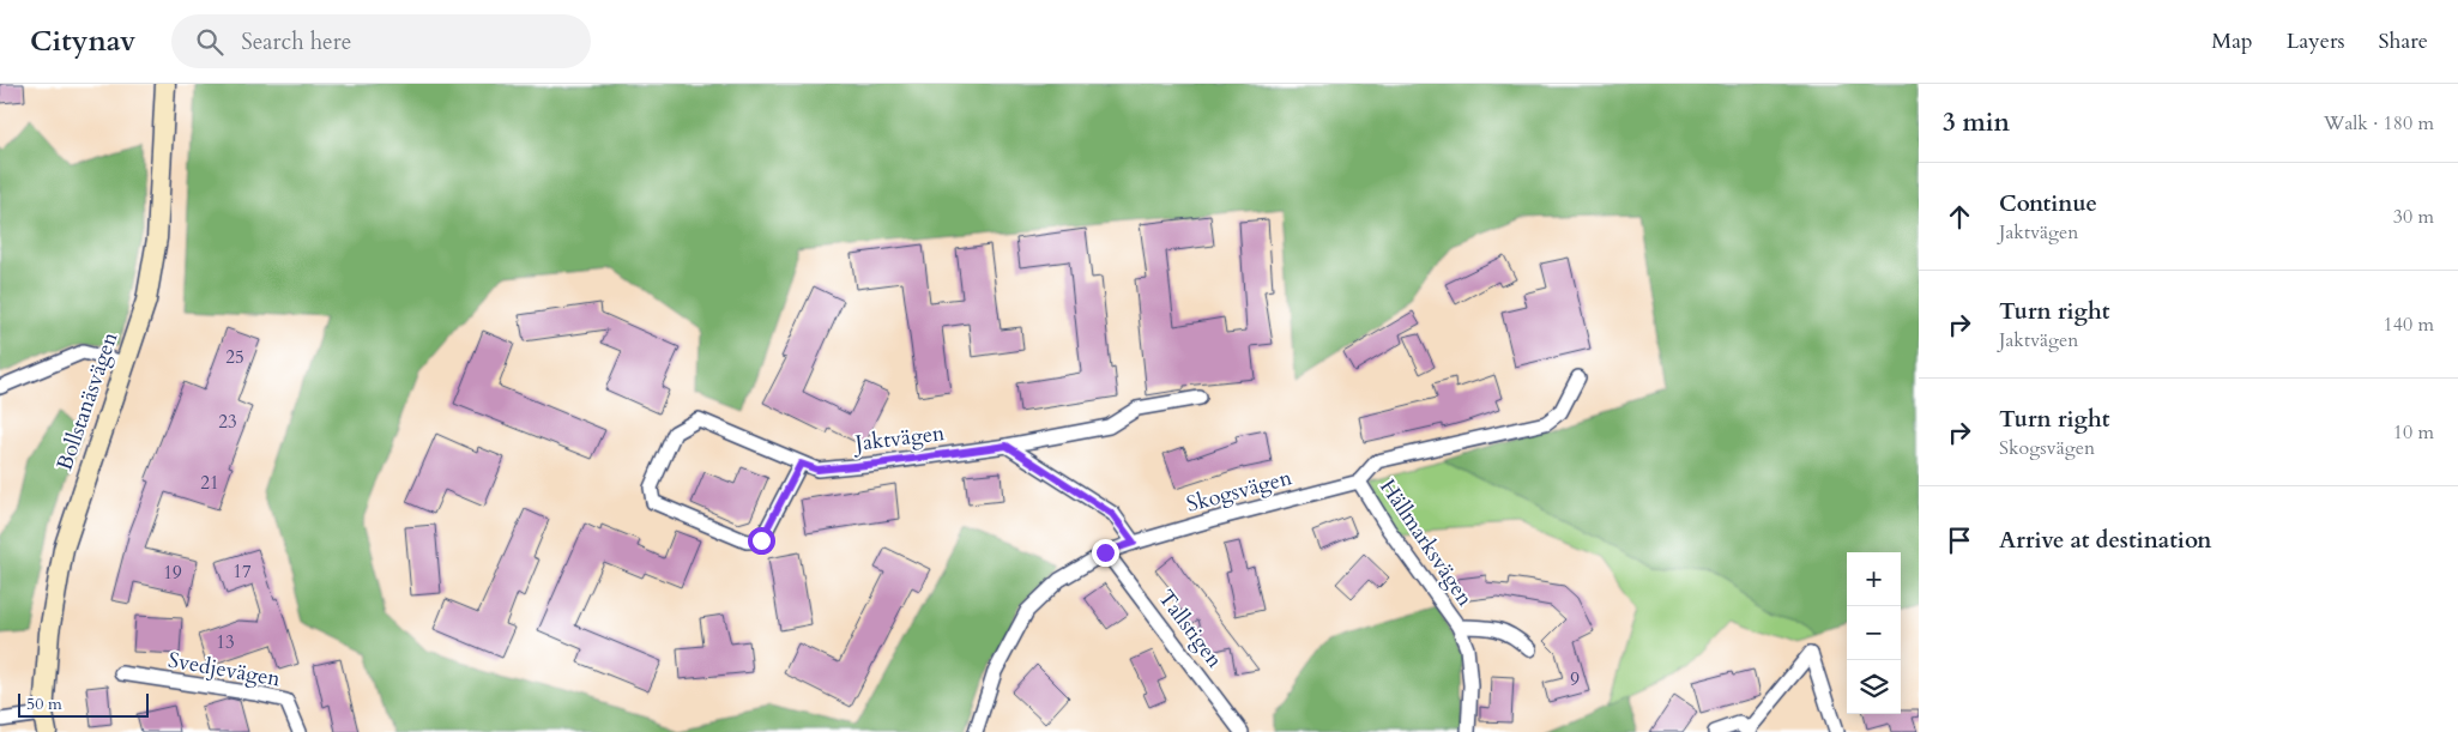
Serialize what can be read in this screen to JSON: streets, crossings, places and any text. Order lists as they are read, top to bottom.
{
  "streets": {
    "street": [
      "Bollstanäsvägen",
      "Jaktvägen",
      "Skogsvägen",
      "Hällmarksvägen",
      "Tallstigen",
      "Svedjevägen"
    ]
  },
  "crossings": [
    ["Skogsvägen", "Hällmarksvägen"],
    ["Skogsvägen", "Tallstigen"]
  ],
  "house_numbers": [
    "25",
    "23",
    "21",
    "17",
    "19",
    "13",
    "9"
  ],
  "scale_bar": "50 m",
  "page": {
    "header": "Citynav",
    "search": "Search here",
    "nav": ["Map", "Layers", "Share"],
    "heading": ["3 min", "Walk · 180 m"],
    "list": [
      ["Continue", "Jaktvägen", "30 m"],
      ["Turn right", "Jaktvägen", "140 m"],
      ["Turn right", "Skogsvägen", "10 m"],
      "Arrive at destination"
    ],
    "map_buttons": ["+", "−"],
    "scale": "50 m"
  }
}
